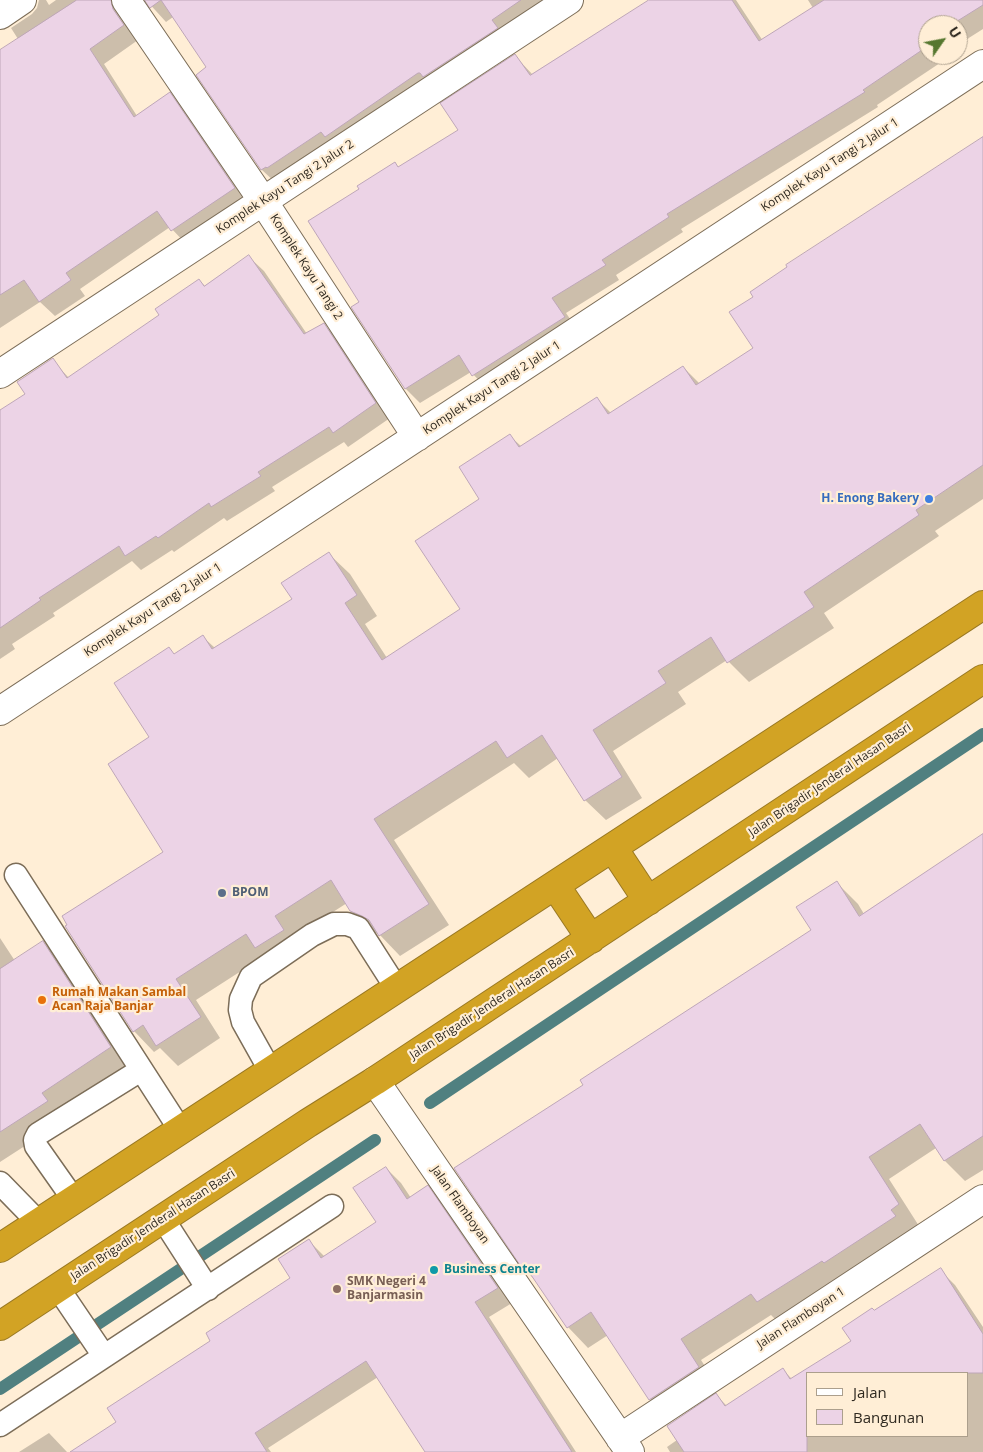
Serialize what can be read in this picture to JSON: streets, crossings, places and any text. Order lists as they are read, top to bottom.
{
  "streets": {
    "highway": ["Jalan Brigadir Jenderal Hasan Basri"],
    "street": [
      "Komplek Kayu Tangi 2 Jalur 1",
      "Komplek Kayu Tangi 2 Jalur 2",
      "Komplek Kayu Tangi 2",
      "Jalan Flamboyan",
      "Jalan Flamboyan 1"
    ]
  },
  "crossings": [
    ["Komplek Kayu Tangi 2 Jalur 1", "Komplek Kayu Tangi 2"],
    ["Komplek Kayu Tangi 2 Jalur 2", "Komplek Kayu Tangi 2"],
    ["Jalan Brigadir Jenderal Hasan Basri", "Jalan Flamboyan"],
    ["Jalan Flamboyan", "Jalan Flamboyan 1"]
  ],
  "places": [
    "H. Enong Bakery",
    "BPOM",
    "Rumah Makan Sambal Acan Raja Banjar",
    "Business Center",
    "SMK Negeri 4 Banjarmasin"
  ],
  "legend": ["Jalan", "Bangunan"],
  "north": "top right"
}
